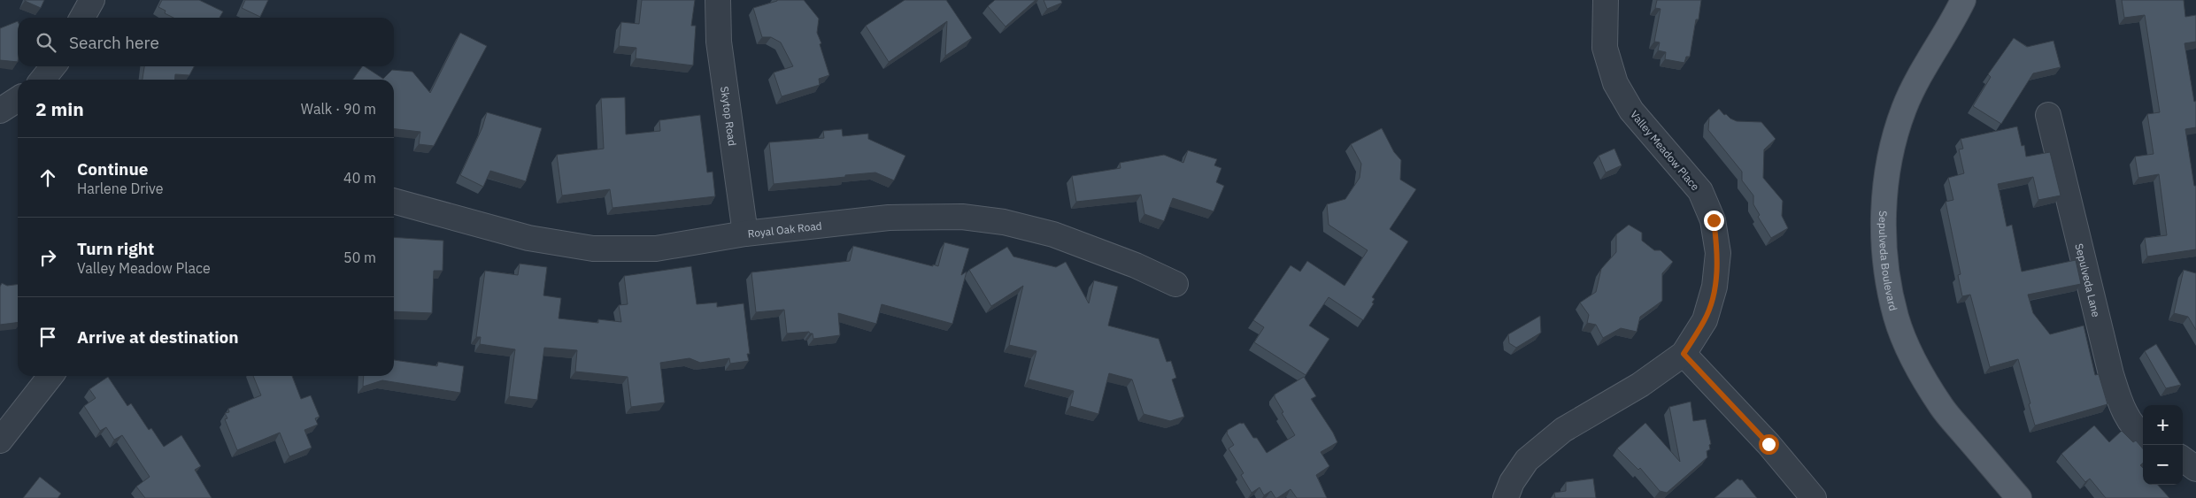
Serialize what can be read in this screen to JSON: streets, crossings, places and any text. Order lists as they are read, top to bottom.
{
  "streets": {
    "main road": ["Sepulveda Boulevard"],
    "street": [
      "Skytop Road",
      "Valley Meadow Place",
      "Royal Oak Road",
      "Sepulveda Lane"
    ]
  },
  "crossings": [
    ["Skytop Road", "Royal Oak Road"]
  ],
  "page": {
    "search": "Search here",
    "heading": ["2 min", "Walk · 90 m"],
    "list": [
      ["Continue", "Harlene Drive", "40 m"],
      ["Turn right", "Valley Meadow Place", "50 m"],
      "Arrive at destination"
    ],
    "map_buttons": ["+", "−"]
  }
}
